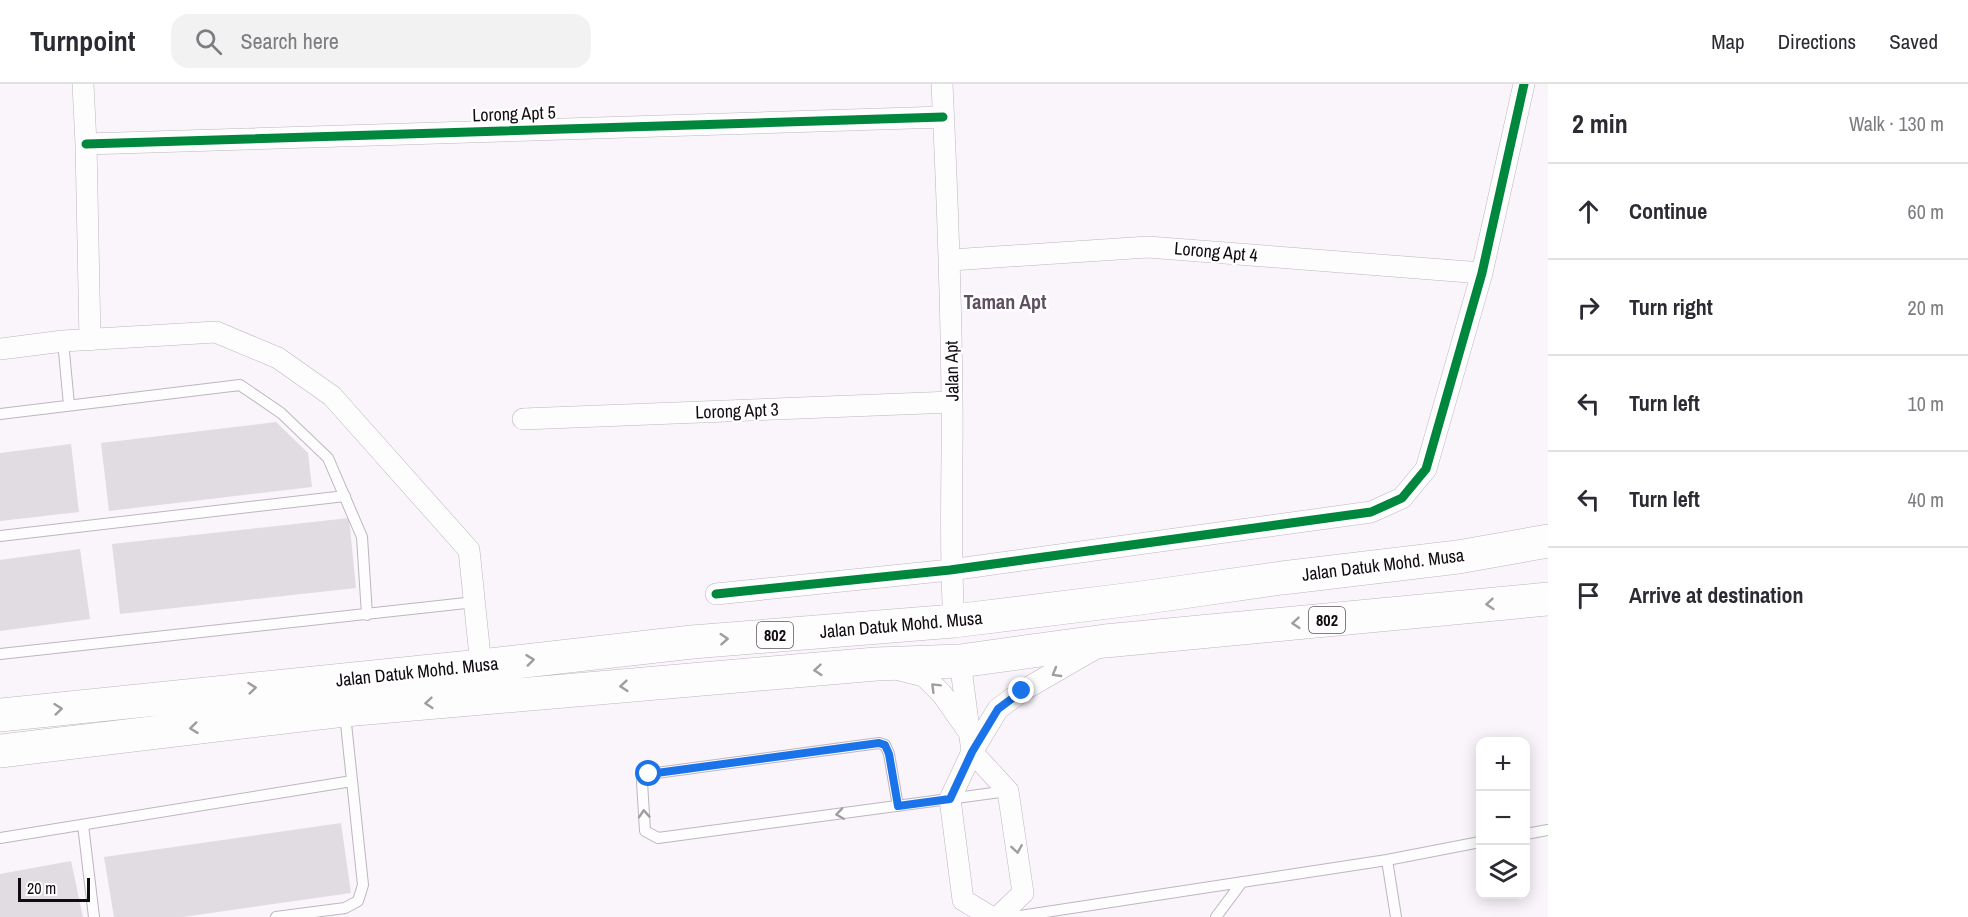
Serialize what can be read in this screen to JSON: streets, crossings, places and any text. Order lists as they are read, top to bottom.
{
  "streets": {
    "highway": ["Jalan Datuk Mohd. Musa", "802"],
    "street": [
      "Lorong Apt 5",
      "Lorong Apt 4",
      "Jalan Apt",
      "Lorong Apt 3"
    ]
  },
  "crossings": [
    ["Lorong Apt 5", "Jalan Apt"],
    ["Lorong Apt 4", "Jalan Apt"],
    ["Jalan Apt", "Lorong Apt 3"],
    ["Jalan Apt", "Jalan Datuk Mohd. Musa"]
  ],
  "districts": ["Taman Apt"],
  "scale_bar": "20 m",
  "page": {
    "header": "Turnpoint",
    "search": "Search here",
    "nav": ["Map", "Directions", "Saved"],
    "heading": ["2 min", "Walk · 130 m"],
    "list": [
      ["Continue", "60 m"],
      ["Turn right", "20 m"],
      ["Turn left", "10 m"],
      ["Turn left", "40 m"],
      "Arrive at destination"
    ],
    "map_buttons": ["+", "−"],
    "scale": "20 m"
  }
}
